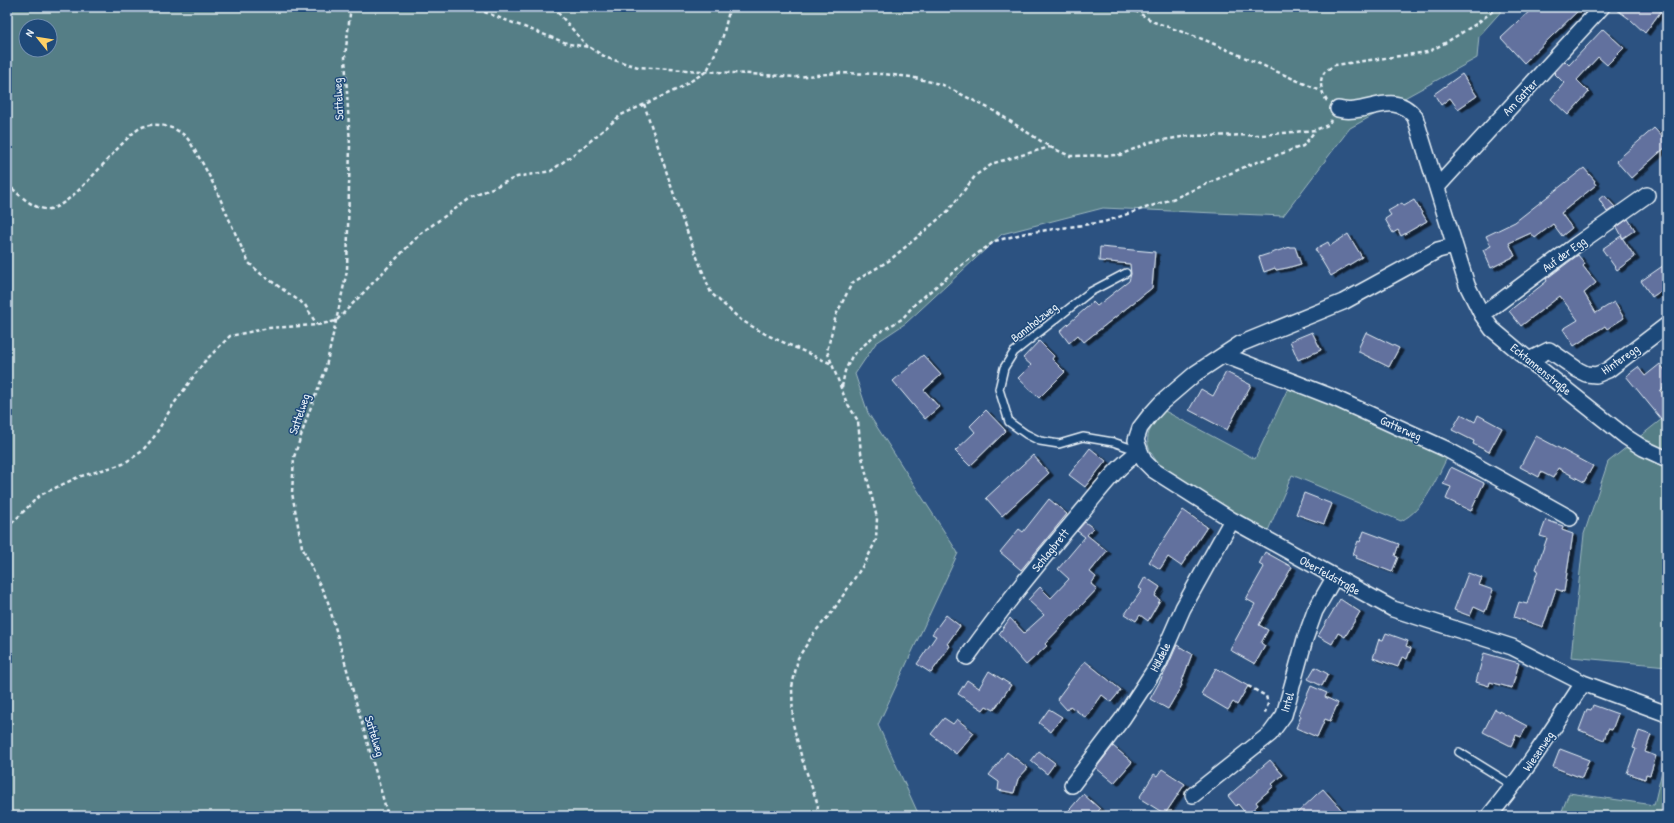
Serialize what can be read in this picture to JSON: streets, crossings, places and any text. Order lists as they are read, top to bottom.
{
  "streets": {
    "street": [
      "Am Gatter",
      "Auf der Egg",
      "Hinteregg",
      "Ecktannenstraße",
      "Gatterweg",
      "Schlagbrett",
      "Oberfeldstraße",
      "Häldele",
      "Intel",
      "Wiesenweg"
    ],
    "lane": ["Bannholzweg"],
    "path": ["Sattelweg"]
  },
  "crossings": [
    ["Am Gatter", "Ecktannenstraße"],
    ["Auf der Egg", "Ecktannenstraße"],
    ["Bannholzweg", "Schlagbrett"],
    ["Bannholzweg", "Oberfeldstraße"],
    ["Hinteregg", "Ecktannenstraße"],
    ["Gatterweg", "Oberfeldstraße"],
    ["Schlagbrett", "Oberfeldstraße"],
    ["Oberfeldstraße", "Häldele"],
    ["Oberfeldstraße", "Intel"],
    ["Oberfeldstraße", "Wiesenweg"]
  ],
  "north": "top left"
}
